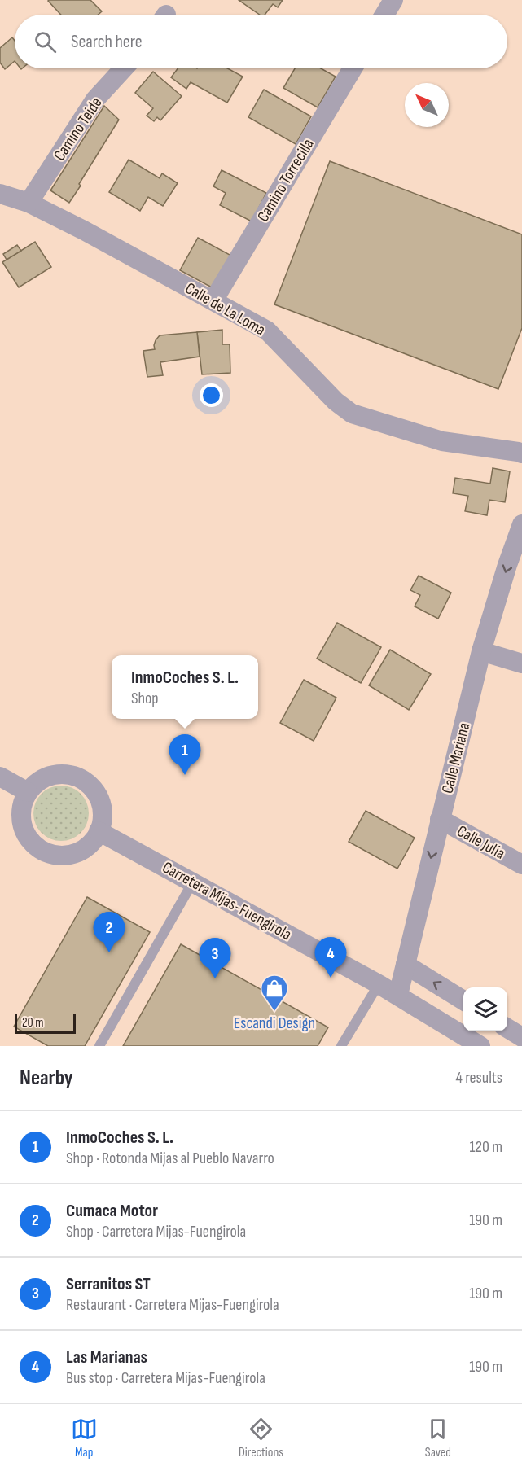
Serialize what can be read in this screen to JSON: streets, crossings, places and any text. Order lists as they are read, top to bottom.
{
  "streets": {
    "street": [
      "Camino Teide",
      "Camino Torrecilla",
      "Calle de La Loma",
      "Calle Mariana",
      "Calle Julia",
      "Carretera Mijas-Fuengirola"
    ]
  },
  "crossings": [
    ["Camino Teide", "Calle de La Loma"],
    ["Camino Torrecilla", "Calle de La Loma"],
    ["Calle Mariana", "Calle Julia"],
    ["Calle Mariana", "Carretera Mijas-Fuengirola"]
  ],
  "one_way": ["Calle Mariana"],
  "places": {
    "shop": ["Escandi Design"]
  },
  "scale_bar": "20 m",
  "north": "top left",
  "page": {
    "search": "Search here",
    "popup": ["InmoCoches S. L.", "Shop"],
    "pins": [
      "1",
      "2",
      "4",
      "3"
    ],
    "scale": "20 m",
    "heading": ["Nearby", "4 results"],
    "list": [
      {
        "mark": "1",
        "name": "InmoCoches S. L.",
        "note": "Shop · Rotonda Mijas al Pueblo Navarro",
        "value": "120 m"
      },
      {
        "mark": "2",
        "name": "Cumaca Motor",
        "note": "Shop · Carretera Mijas-Fuengirola",
        "value": "190 m"
      },
      {
        "mark": "3",
        "name": "Serranitos ST",
        "note": "Restaurant · Carretera Mijas-Fuengirola",
        "value": "190 m"
      },
      {
        "mark": "4",
        "name": "Las Marianas",
        "note": "Bus stop · Carretera Mijas-Fuengirola",
        "value": "190 m"
      }
    ],
    "nav": ["Map", "Directions", "Saved"]
  }
}
